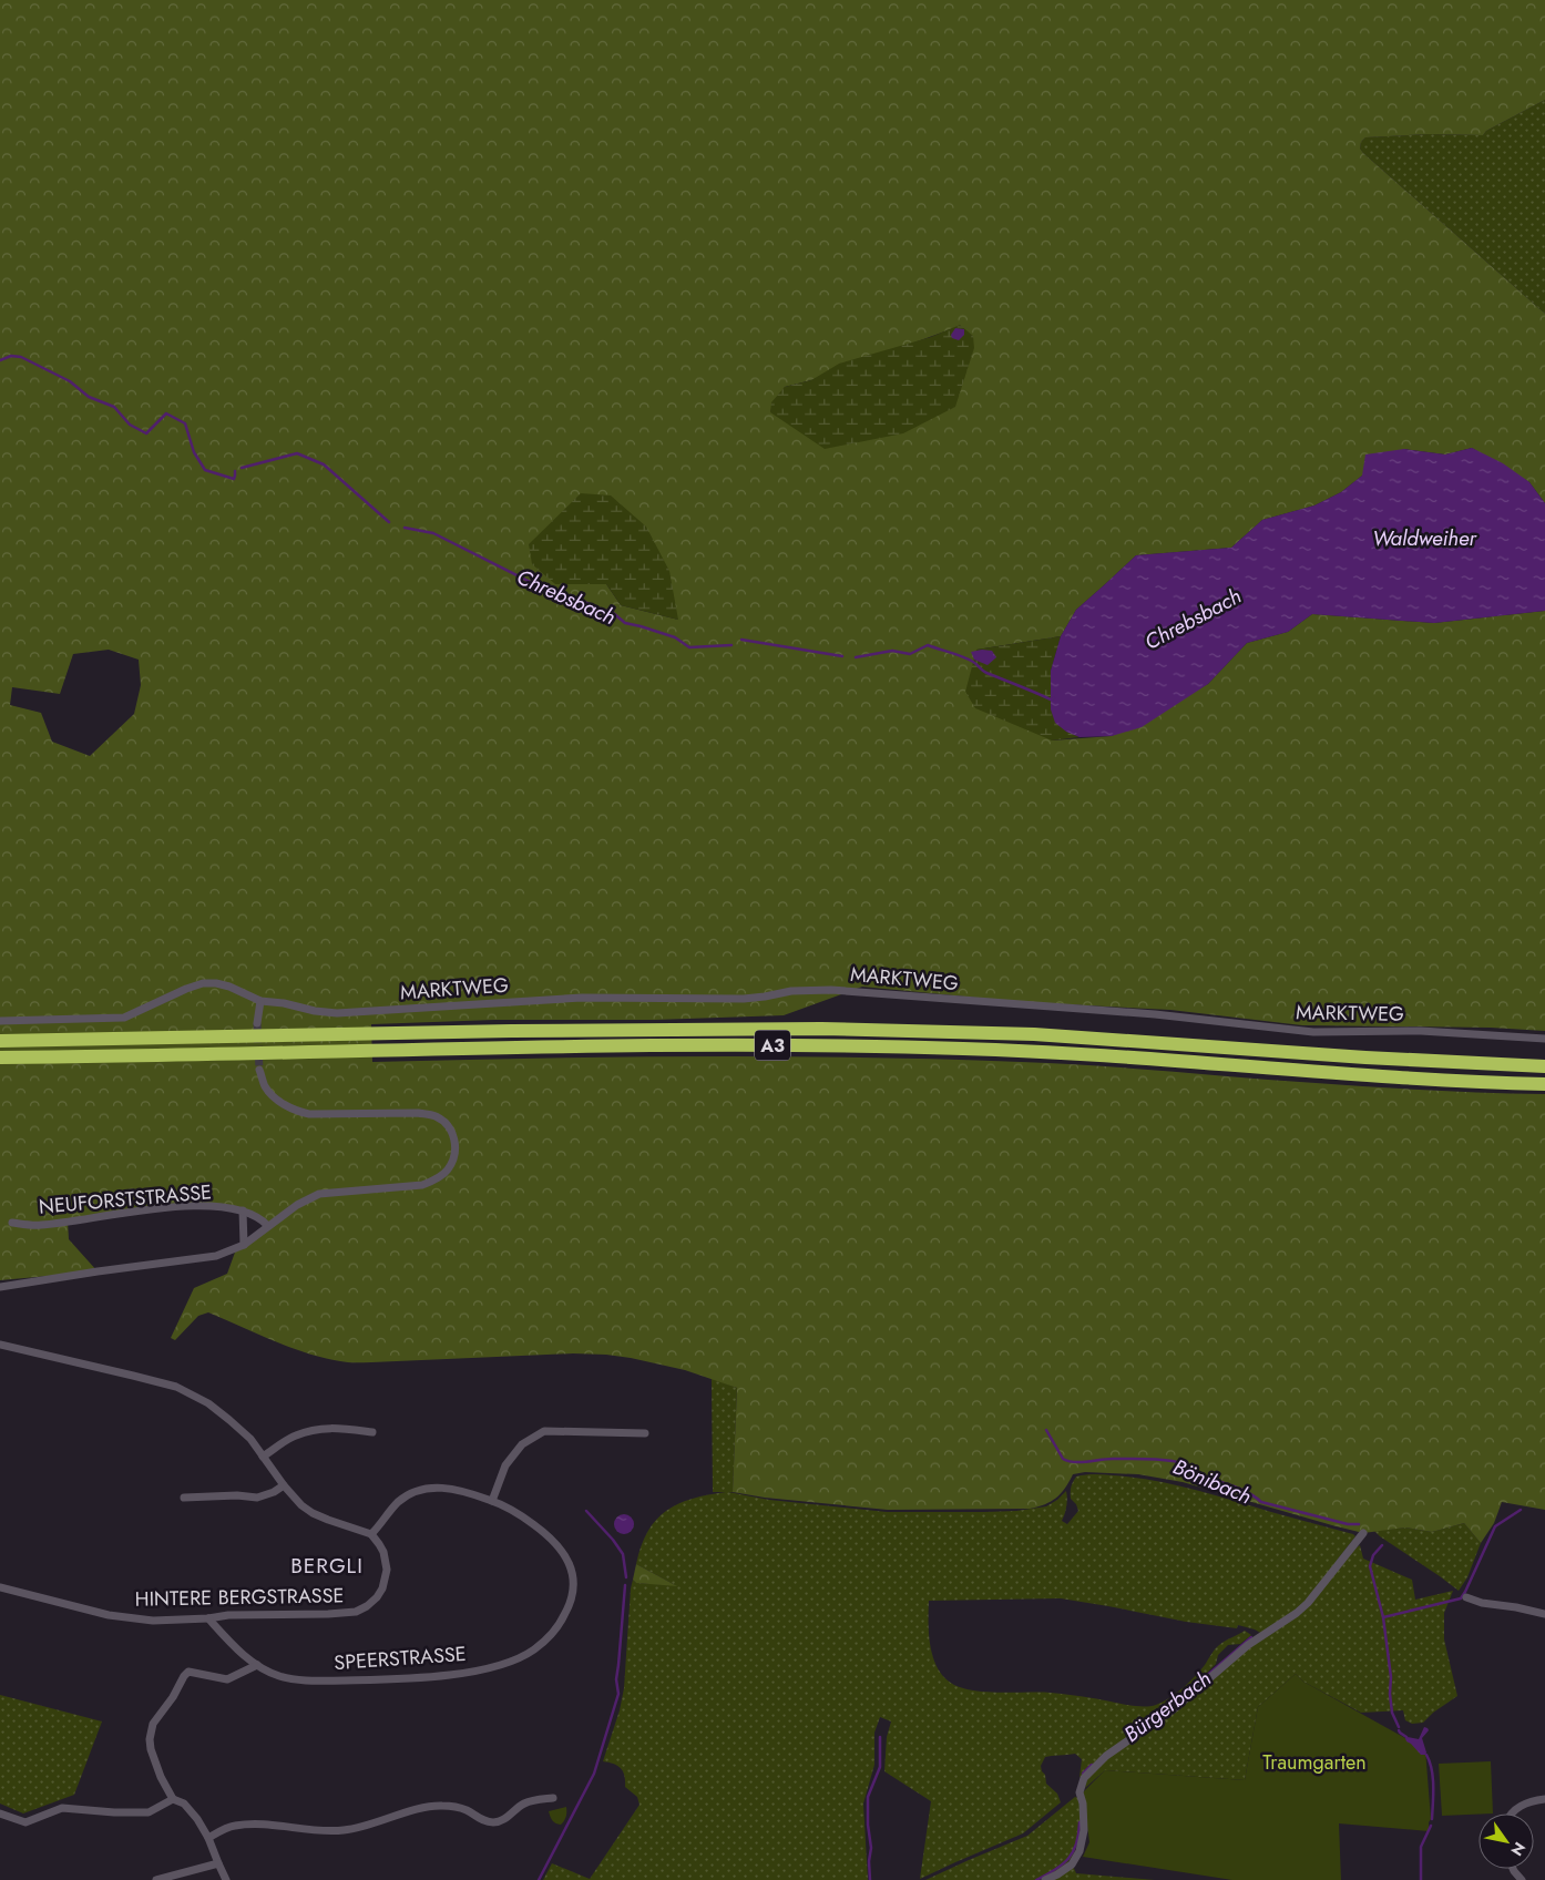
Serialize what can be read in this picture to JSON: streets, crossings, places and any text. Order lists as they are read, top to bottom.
{
  "streets": {
    "highway": ["A3"],
    "street": [
      "MARKTWEG",
      "NEUFORSTSTRASSE",
      "HINTERE BERGSTRASSE",
      "SPEERSTRASSE"
    ]
  },
  "crossings": [
    ["HINTERE BERGSTRASSE", "SPEERSTRASSE"]
  ],
  "districts": ["BERGLI"],
  "water": [
    "Waldweiher",
    "Chrebsbach",
    "Bönibach",
    "Bürgerbach"
  ],
  "parks": ["Traumgarten"],
  "north": "bottom right"
}
